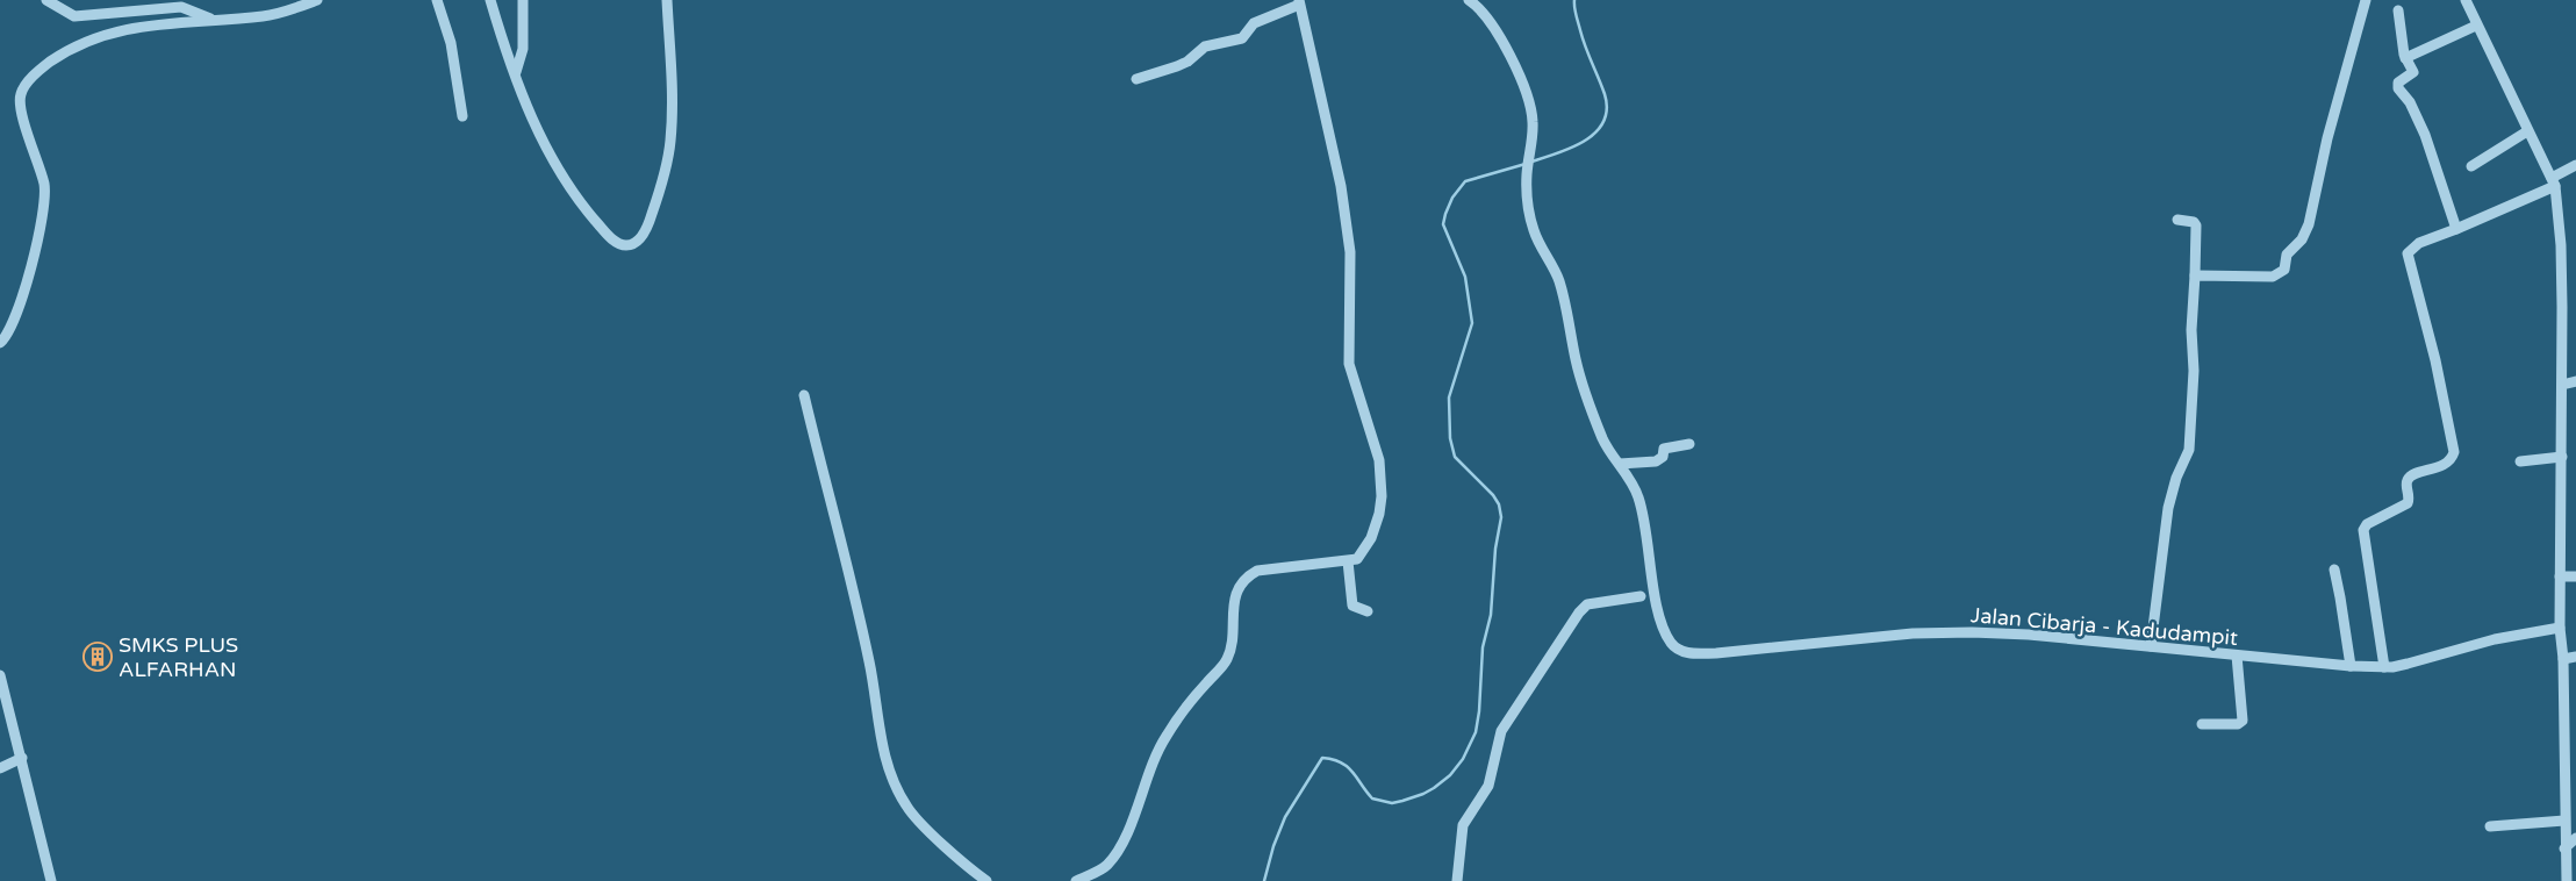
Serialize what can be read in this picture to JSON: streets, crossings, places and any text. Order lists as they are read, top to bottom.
{
  "streets": {
    "street": ["Jalan Cibarja - Kadudampit"]
  },
  "places": {
    "building": ["SMKS PLUS ALFARHAN"]
  }
}
